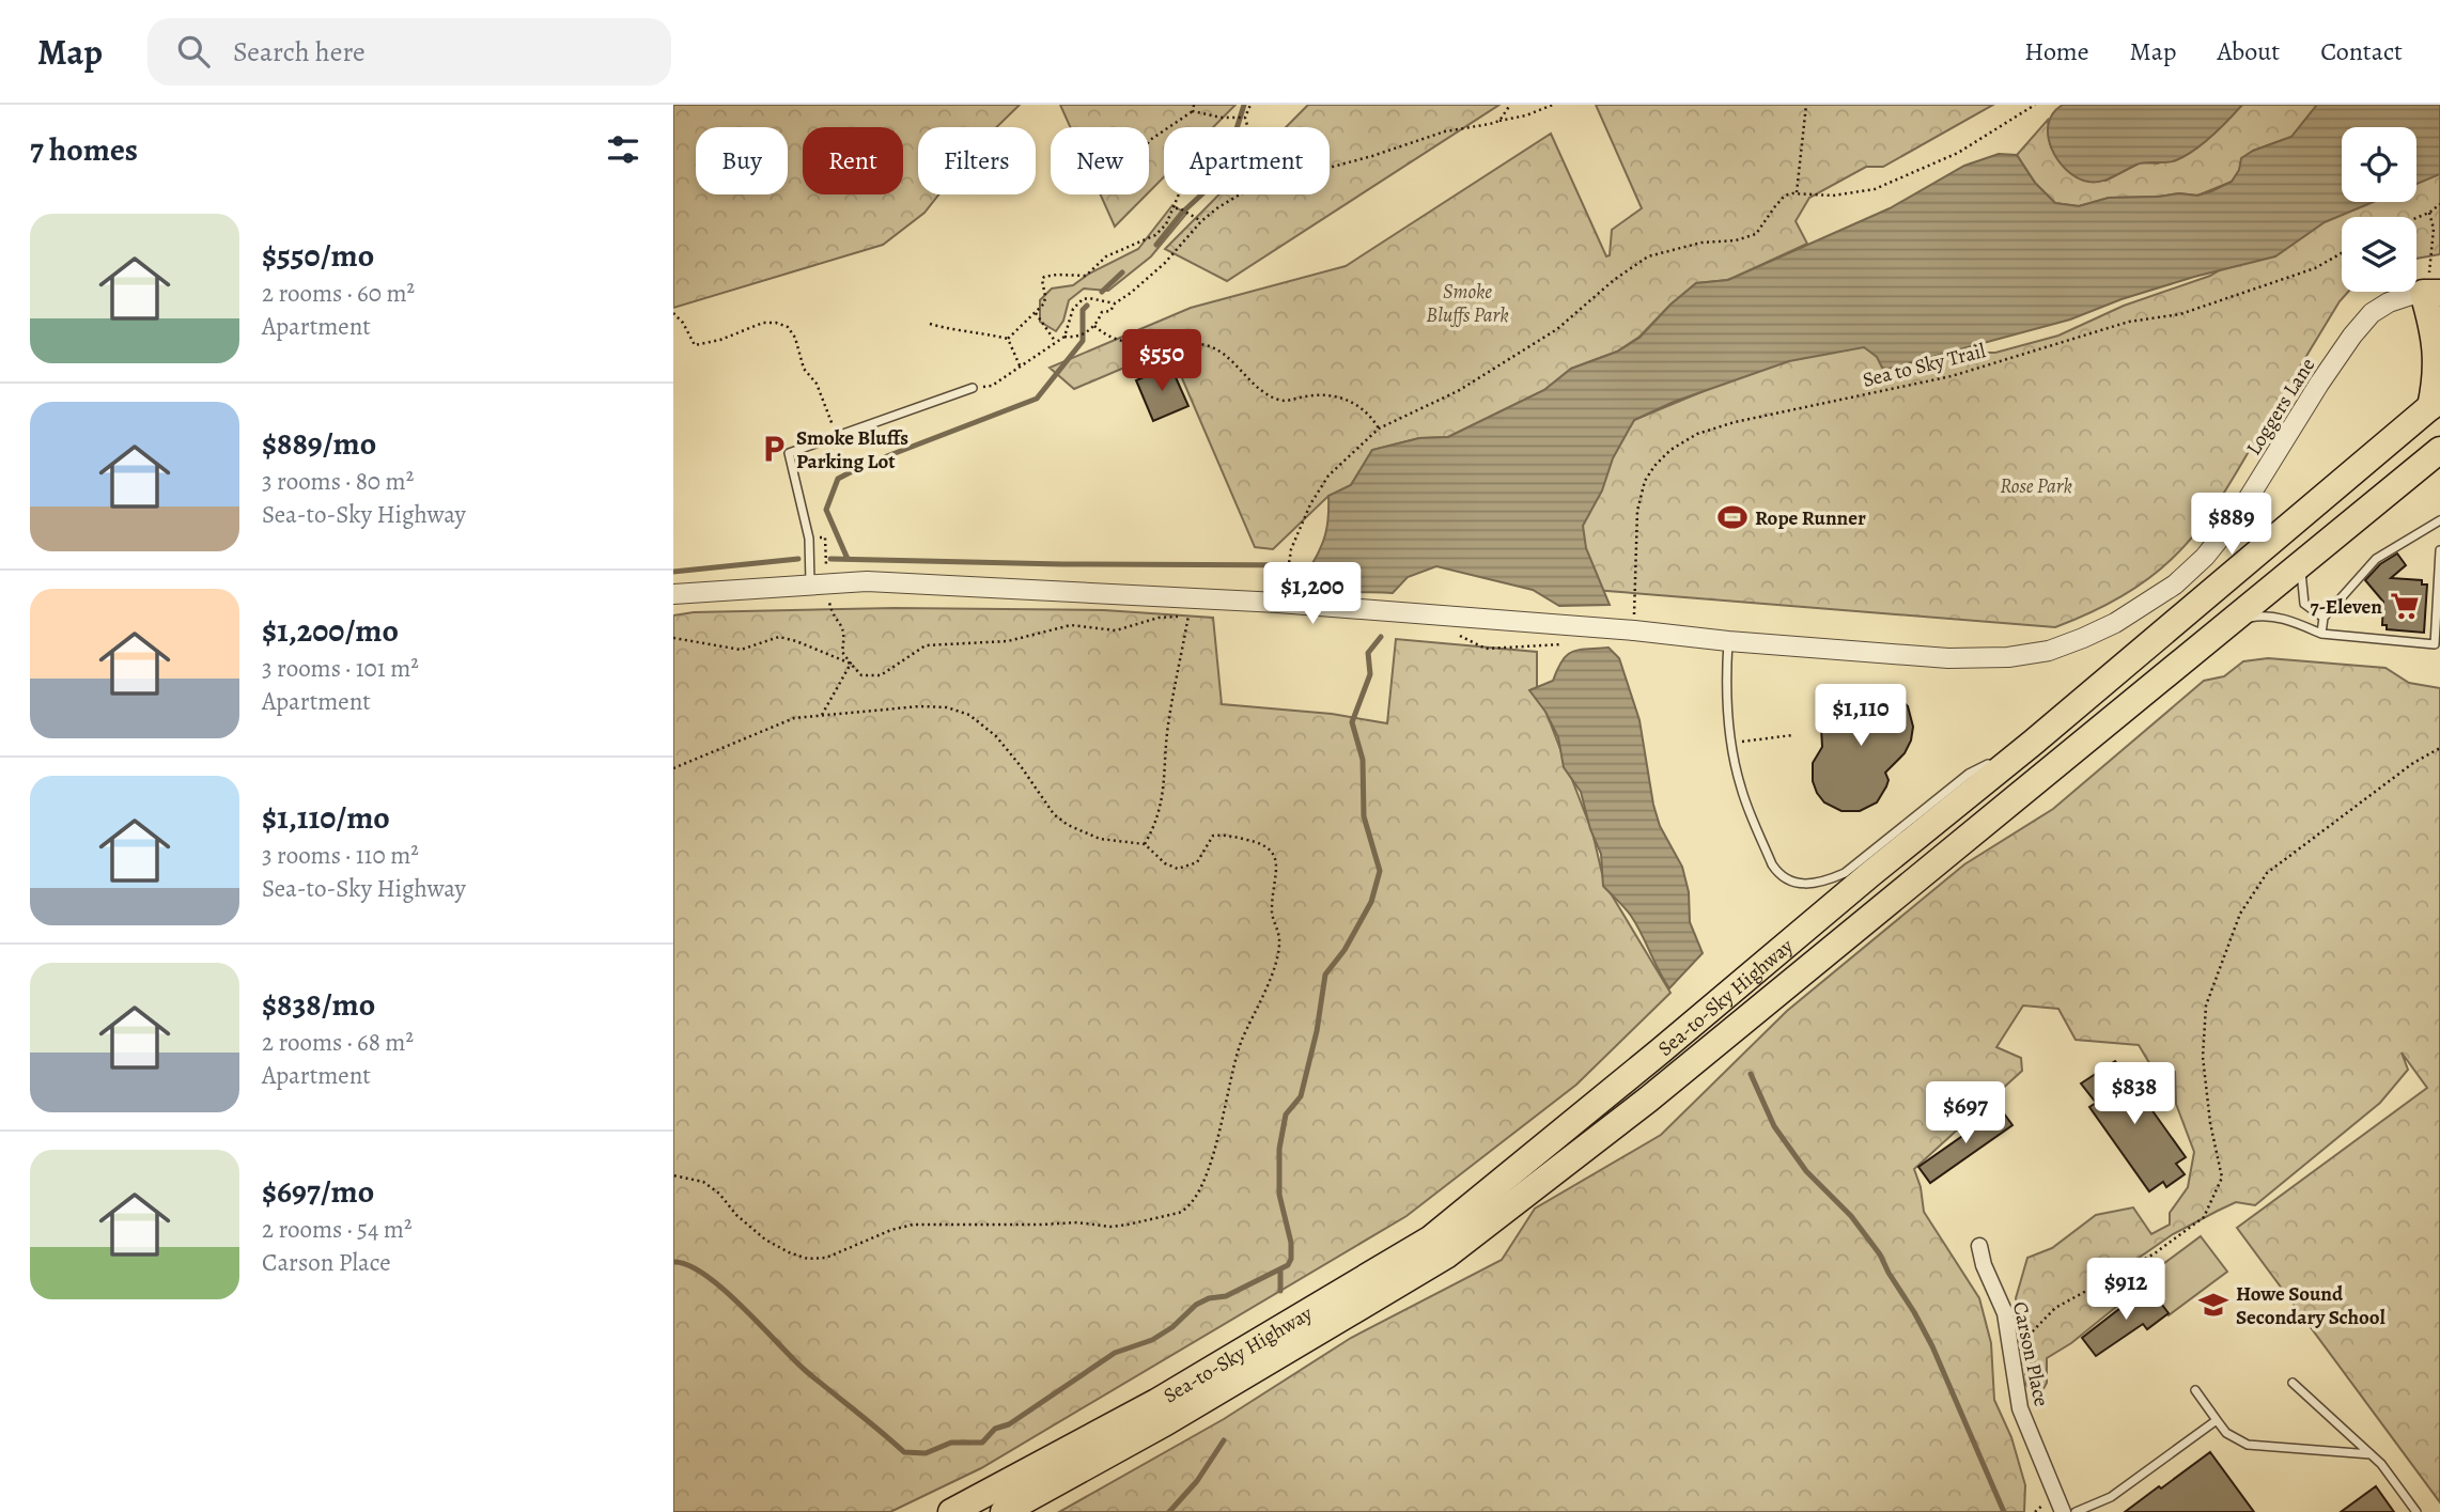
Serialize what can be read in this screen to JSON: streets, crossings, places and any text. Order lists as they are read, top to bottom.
{
  "streets": {
    "highway": ["Sea-to-Sky Highway"],
    "street": ["Loggers Lane", "Carson Place"],
    "path": ["Sea to Sky Trail"]
  },
  "parks": ["Smoke Bluffs Park", "Rose Park"],
  "places": {
    "parking": ["Smoke Bluffs Parking Lot"],
    "sports": ["Rope Runner"],
    "supermarket": ["7-Eleven"],
    "school or university": ["Howe Sound Secondary School"]
  },
  "page": {
    "header": "Map",
    "search": "Search here",
    "nav": [
      "Home",
      "Map",
      "About",
      "Contact"
    ],
    "heading": "7 homes",
    "chip": [
      "Buy",
      "Rent",
      "Filters",
      "New",
      "Apartment"
    ],
    "list": [
      {
        "name": "$550/mo",
        "note": "2 rooms · 60 m² · Apartment"
      },
      {
        "name": "$889/mo",
        "note": "3 rooms · 80 m² · Sea-to-Sky Highway"
      },
      {
        "name": "$1,200/mo",
        "note": "3 rooms · 101 m² · Apartment"
      },
      {
        "name": "$1,110/mo",
        "note": "3 rooms · 110 m² · Sea-to-Sky Highway"
      },
      {
        "name": "$838/mo",
        "note": "2 rooms · 68 m² · Apartment"
      },
      {
        "name": "$697/mo",
        "note": "2 rooms · 54 m² · Carson Place"
      }
    ],
    "price": [
      "$550",
      "$889",
      "$1,200",
      "$1,110",
      "$838",
      "$697",
      "$912"
    ]
  }
}
